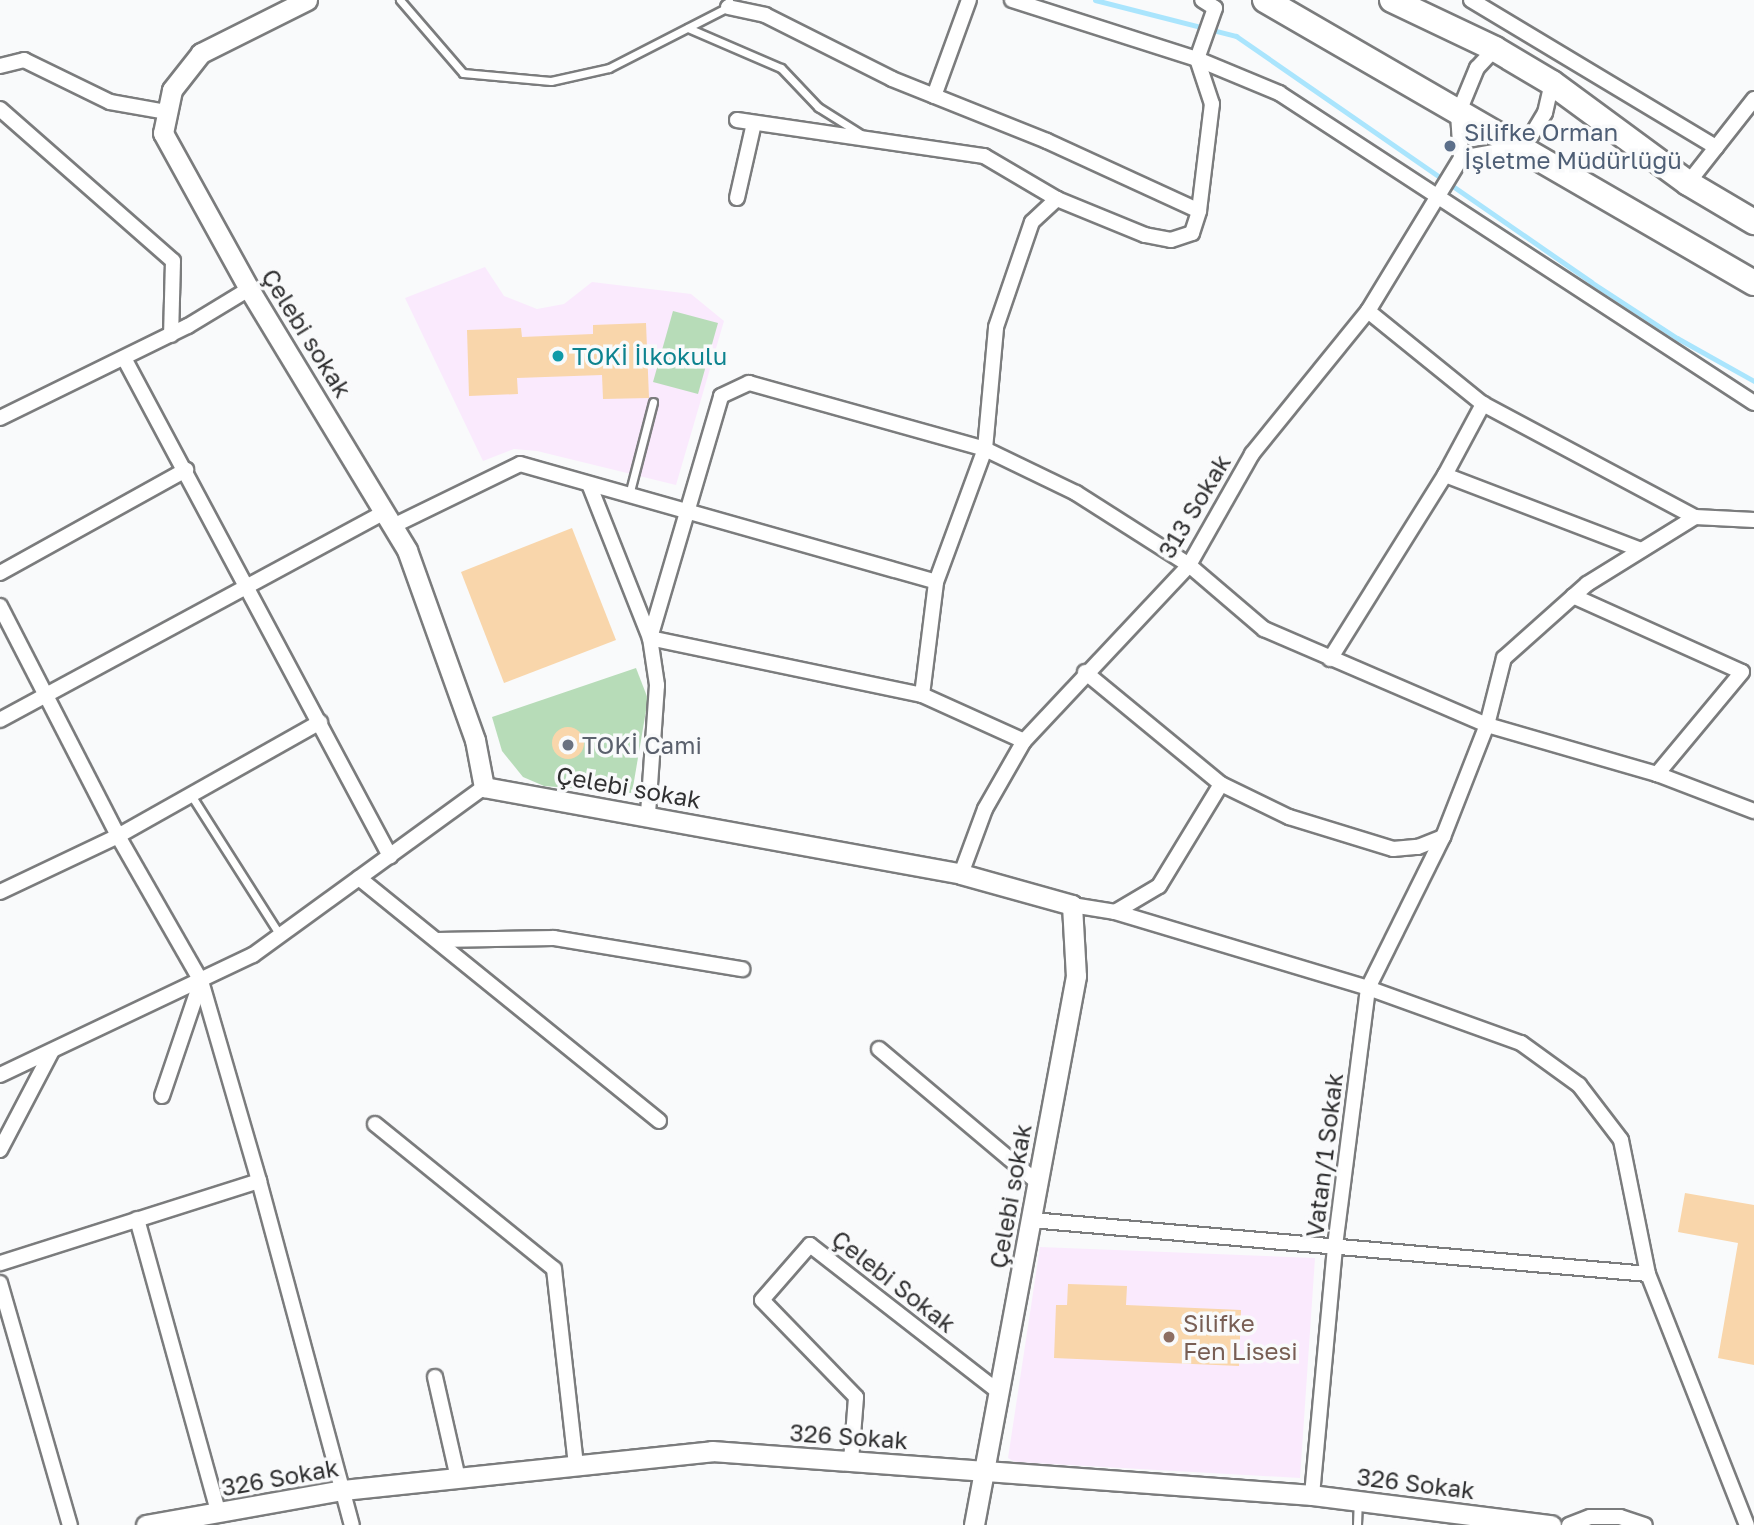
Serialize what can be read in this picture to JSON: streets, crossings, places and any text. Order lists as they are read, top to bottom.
{
  "streets": {
    "street": [
      "Çelebi sokak",
      "313 Sokak",
      "Vatan/1 Sokak",
      "Çelebi Sokak",
      "326 Sokak"
    ]
  },
  "crossings": [
    ["Çelebi sokak", "313 Sokak"],
    ["Çelebi sokak", "Çelebi Sokak"],
    ["Çelebi sokak", "326 Sokak"],
    ["Vatan/1 Sokak", "326 Sokak"],
    ["Çelebi Sokak", "326 Sokak"]
  ],
  "places": [
    "Silifke Orman İşletme Müdürlüğü",
    "TOKİ İlkokulu",
    "TOKİ Cami",
    "Silifke Fen Lisesi"
  ]
}
